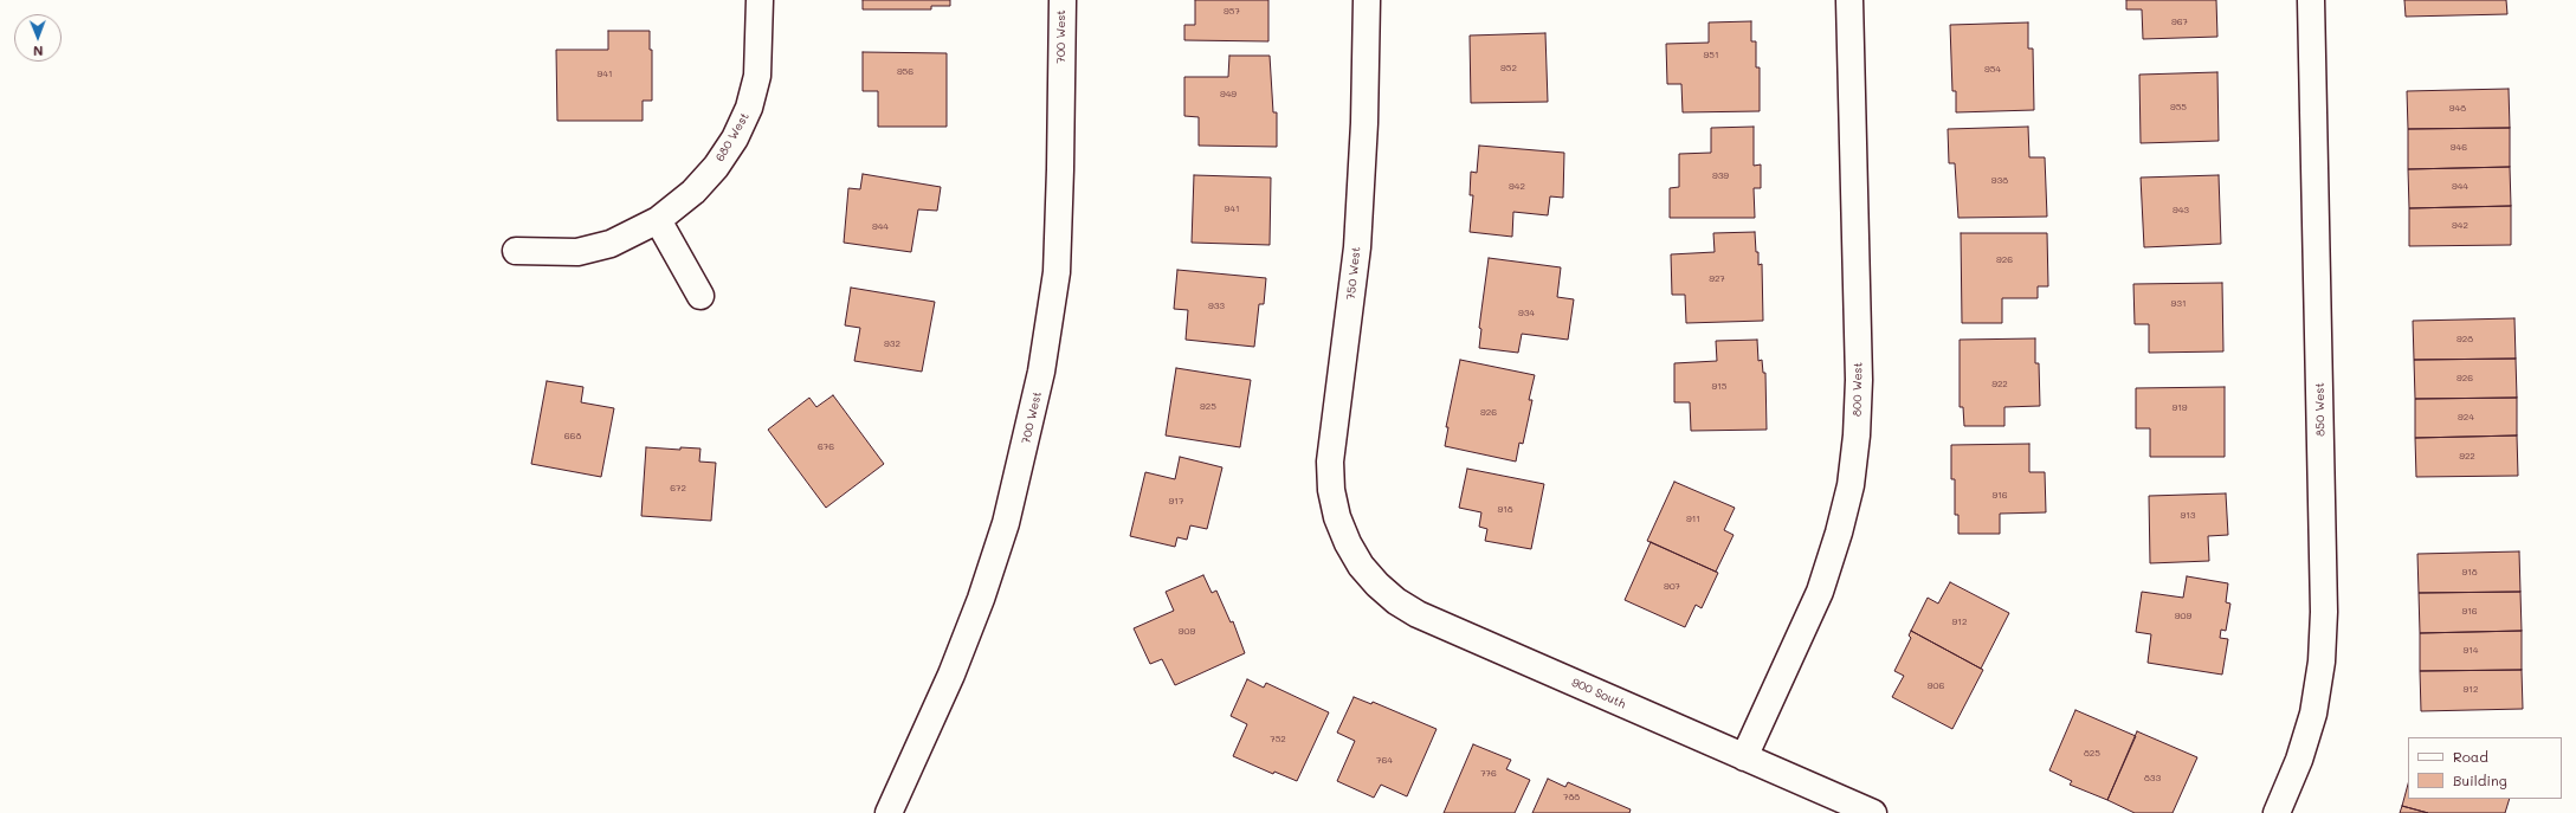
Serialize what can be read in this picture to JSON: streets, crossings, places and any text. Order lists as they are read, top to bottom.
{
  "streets": {
    "street": [
      "700 West",
      "680 West",
      "750 West",
      "800 West",
      "850 West",
      "900 South"
    ]
  },
  "crossings": [
    ["750 West", "900 South"],
    ["800 West", "900 South"]
  ],
  "house_numbers": [
    "957",
    "967",
    "951",
    "952",
    "954",
    "956",
    "941",
    "949",
    "955",
    "948",
    "946",
    "939",
    "938",
    "942",
    "944",
    "941",
    "943",
    "942",
    "944",
    "926",
    "927",
    "931",
    "933",
    "934",
    "928",
    "932",
    "926",
    "922",
    "915",
    "925",
    "919",
    "926",
    "924",
    "668",
    "676",
    "922",
    "672",
    "916",
    "917",
    "918",
    "913",
    "911",
    "918",
    "907",
    "916",
    "909",
    "912",
    "909",
    "914",
    "906",
    "912",
    "752",
    "825",
    "764",
    "776",
    "833",
    "788"
  ],
  "legend": ["Road", "Building"],
  "north": "bottom"
}
